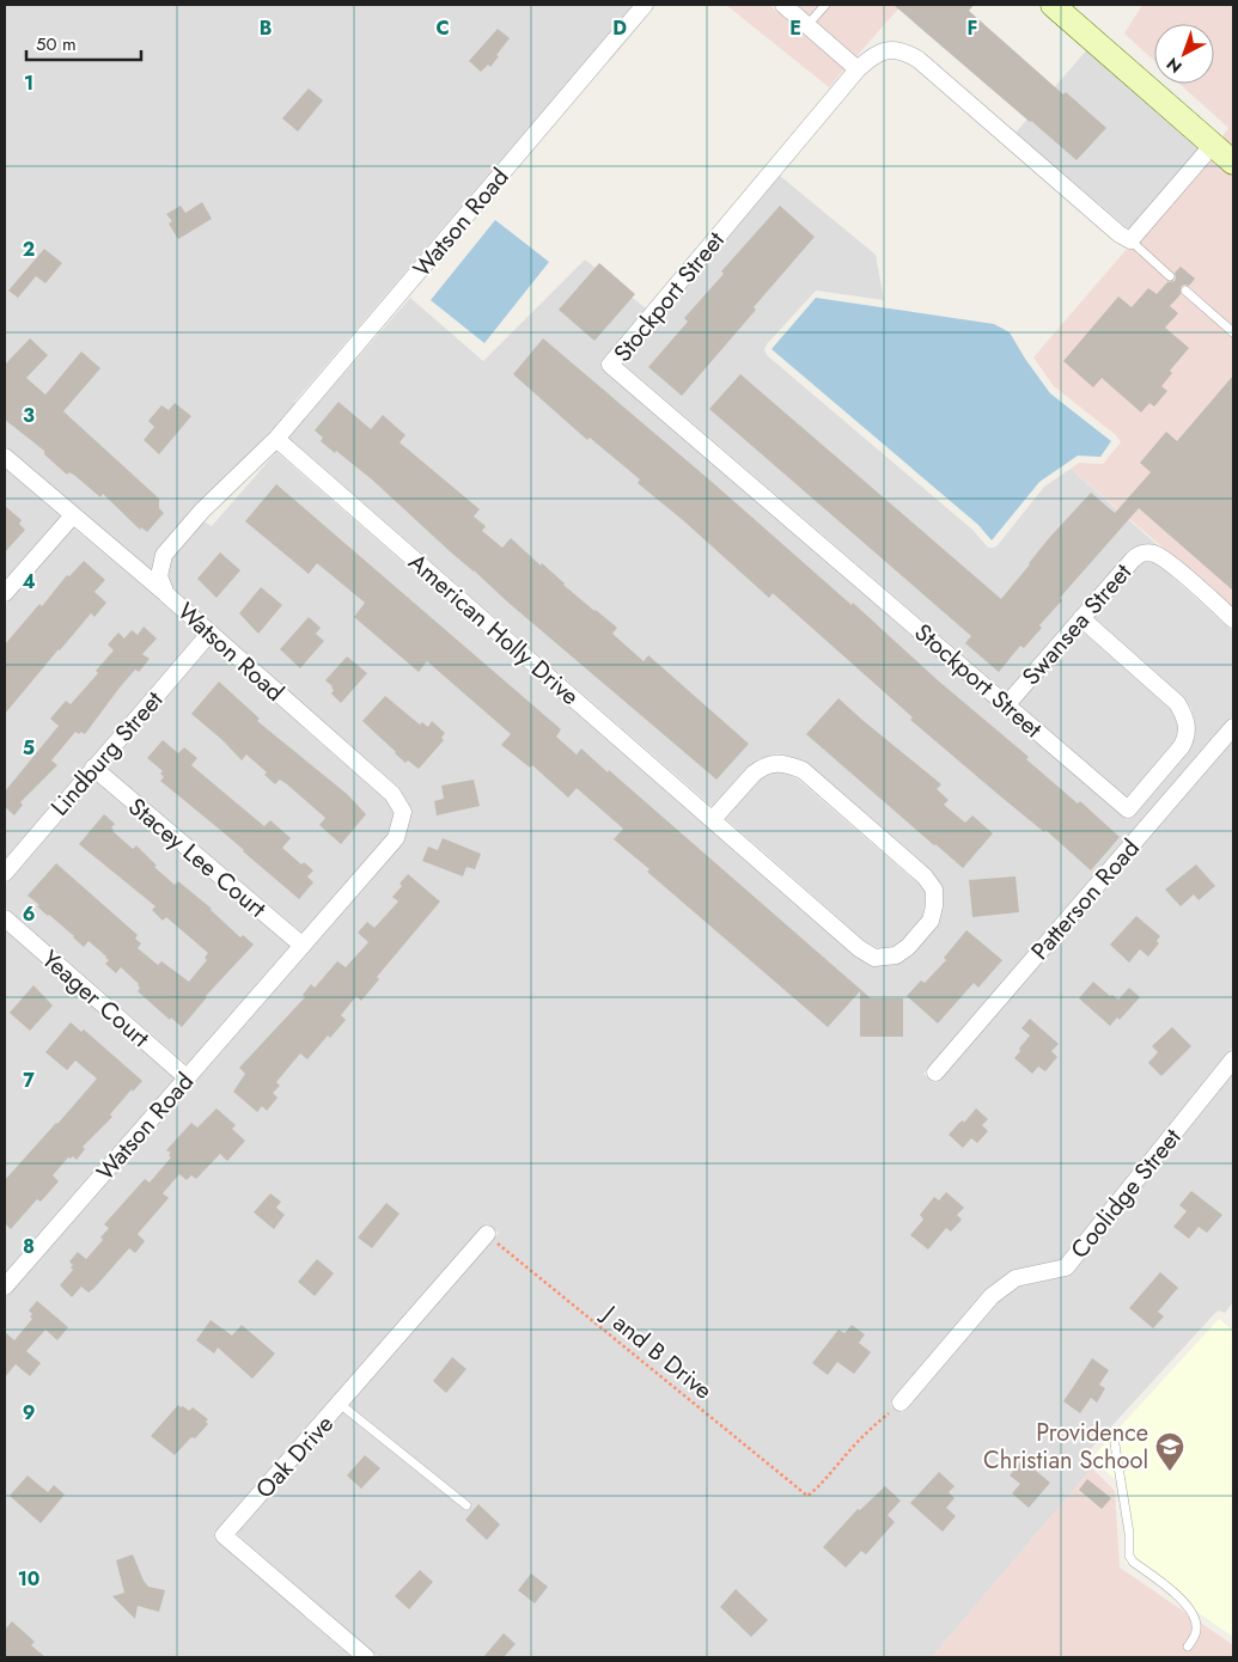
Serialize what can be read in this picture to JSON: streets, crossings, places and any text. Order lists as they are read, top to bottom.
{
  "streets": {
    "street": [
      "Watson Road",
      "Stockport Street",
      "Swansea Street",
      "American Holly Drive",
      "Lindburg Street",
      "Stacey Lee Court",
      "Patterson Road",
      "Yeager Court",
      "Coolidge Street",
      "Oak Drive"
    ],
    "path": ["J and B Drive"]
  },
  "crossings": [
    ["Watson Road", "American Holly Drive"],
    ["Watson Road", "Lindburg Street"],
    ["Watson Road", "Stacey Lee Court"],
    ["Watson Road", "Yeager Court"],
    ["Stockport Street", "Swansea Street"],
    ["Lindburg Street", "Stacey Lee Court"],
    ["Coolidge Street", "J and B Drive"],
    ["J and B Drive", "Oak Drive"]
  ],
  "places": {
    "school or university": ["Providence Christian School"]
  },
  "scale_bar": "50 m",
  "north": "bottom left",
  "grid": {
    "columns": [
      "B",
      "C",
      "D",
      "E",
      "F"
    ],
    "rows": [
      "1",
      "2",
      "3",
      "4",
      "5",
      "6",
      "7",
      "8",
      "9",
      "10"
    ]
  }
}
